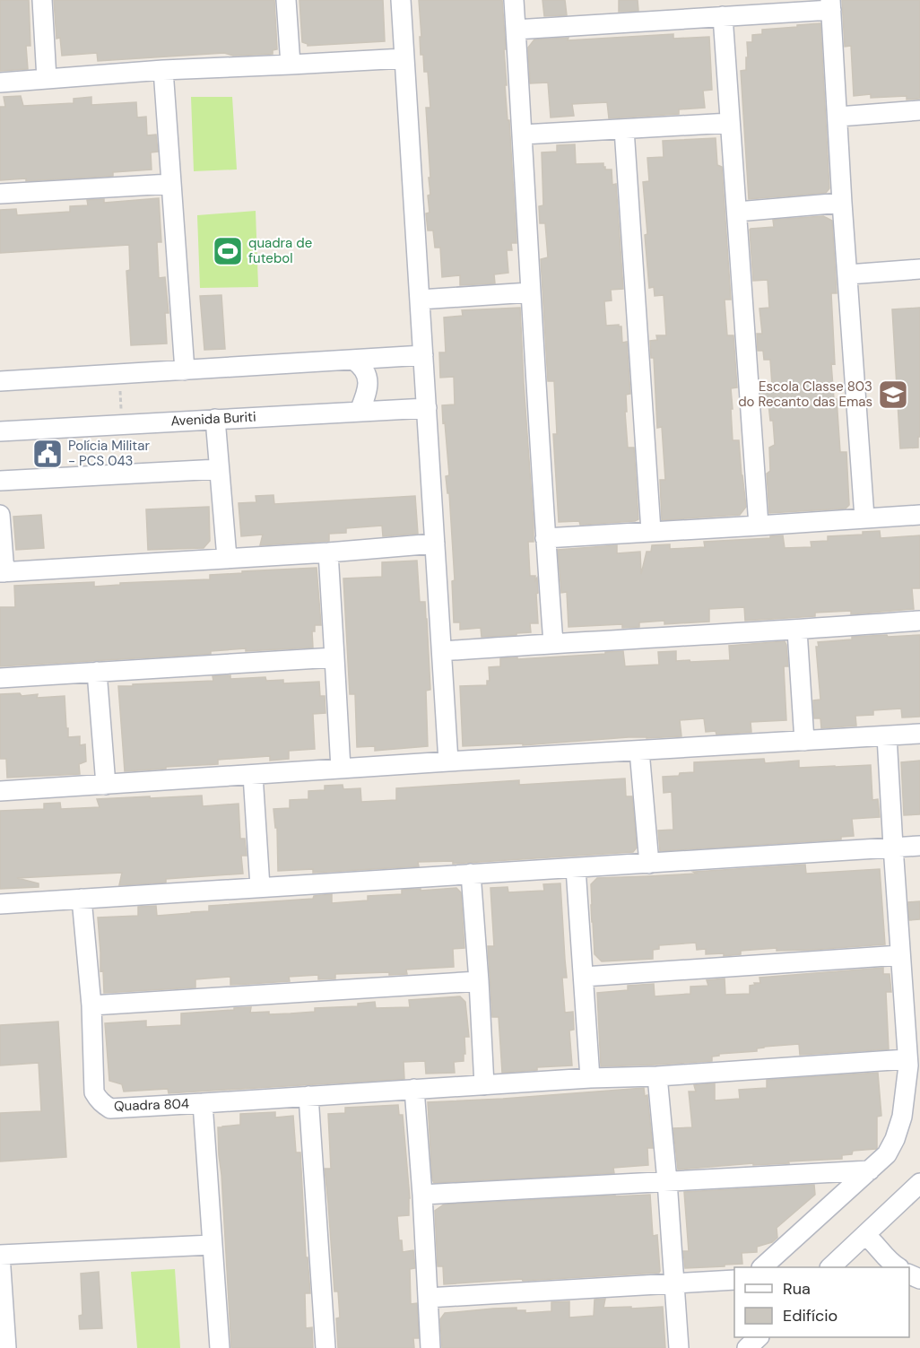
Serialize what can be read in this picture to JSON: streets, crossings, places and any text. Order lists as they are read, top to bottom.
{
  "streets": {
    "street": ["Avenida Buriti", "Quadra 804"]
  },
  "places": {
    "sports": ["quadra de futebol"],
    "school or university": ["Escola Classe 803 do Recanto das Emas"],
    "public building": ["Polícia Militar - PCS 043"]
  },
  "legend": ["Rua", "Edifício"]
}
